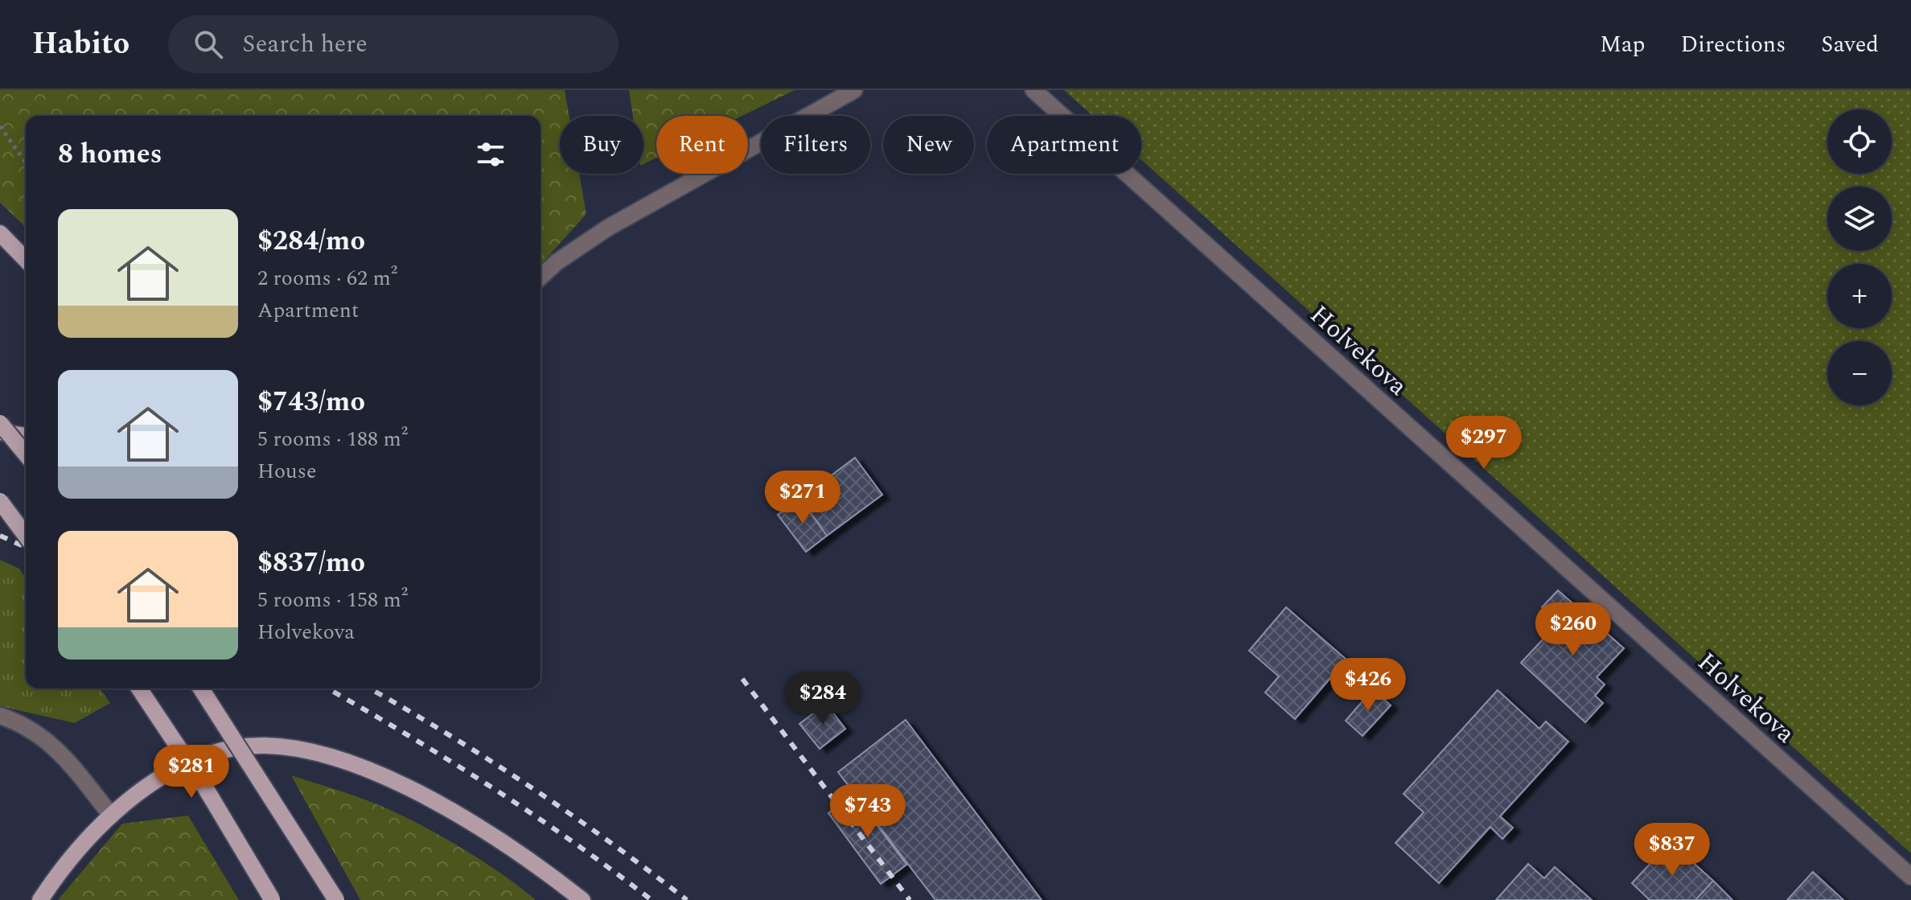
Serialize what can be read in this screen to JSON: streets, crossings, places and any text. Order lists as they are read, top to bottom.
{
  "streets": {
    "street": ["Holvekova"]
  },
  "page": {
    "header": "Habito",
    "search": "Search here",
    "nav": ["Map", "Directions", "Saved"],
    "map_buttons": ["+", "−"],
    "chip": [
      "Buy",
      "Rent",
      "Filters",
      "New",
      "Apartment"
    ],
    "heading": "8 homes",
    "list": [
      {
        "name": "$284/mo",
        "note": "2 rooms · 62 m² · Apartment"
      },
      {
        "name": "$743/mo",
        "note": "5 rooms · 188 m² · House"
      },
      {
        "name": "$837/mo",
        "note": "5 rooms · 158 m² · Holvekova"
      }
    ],
    "price": [
      "$297",
      "$271",
      "$260",
      "$426",
      "$284",
      "$281",
      "$743",
      "$837"
    ]
  }
}
